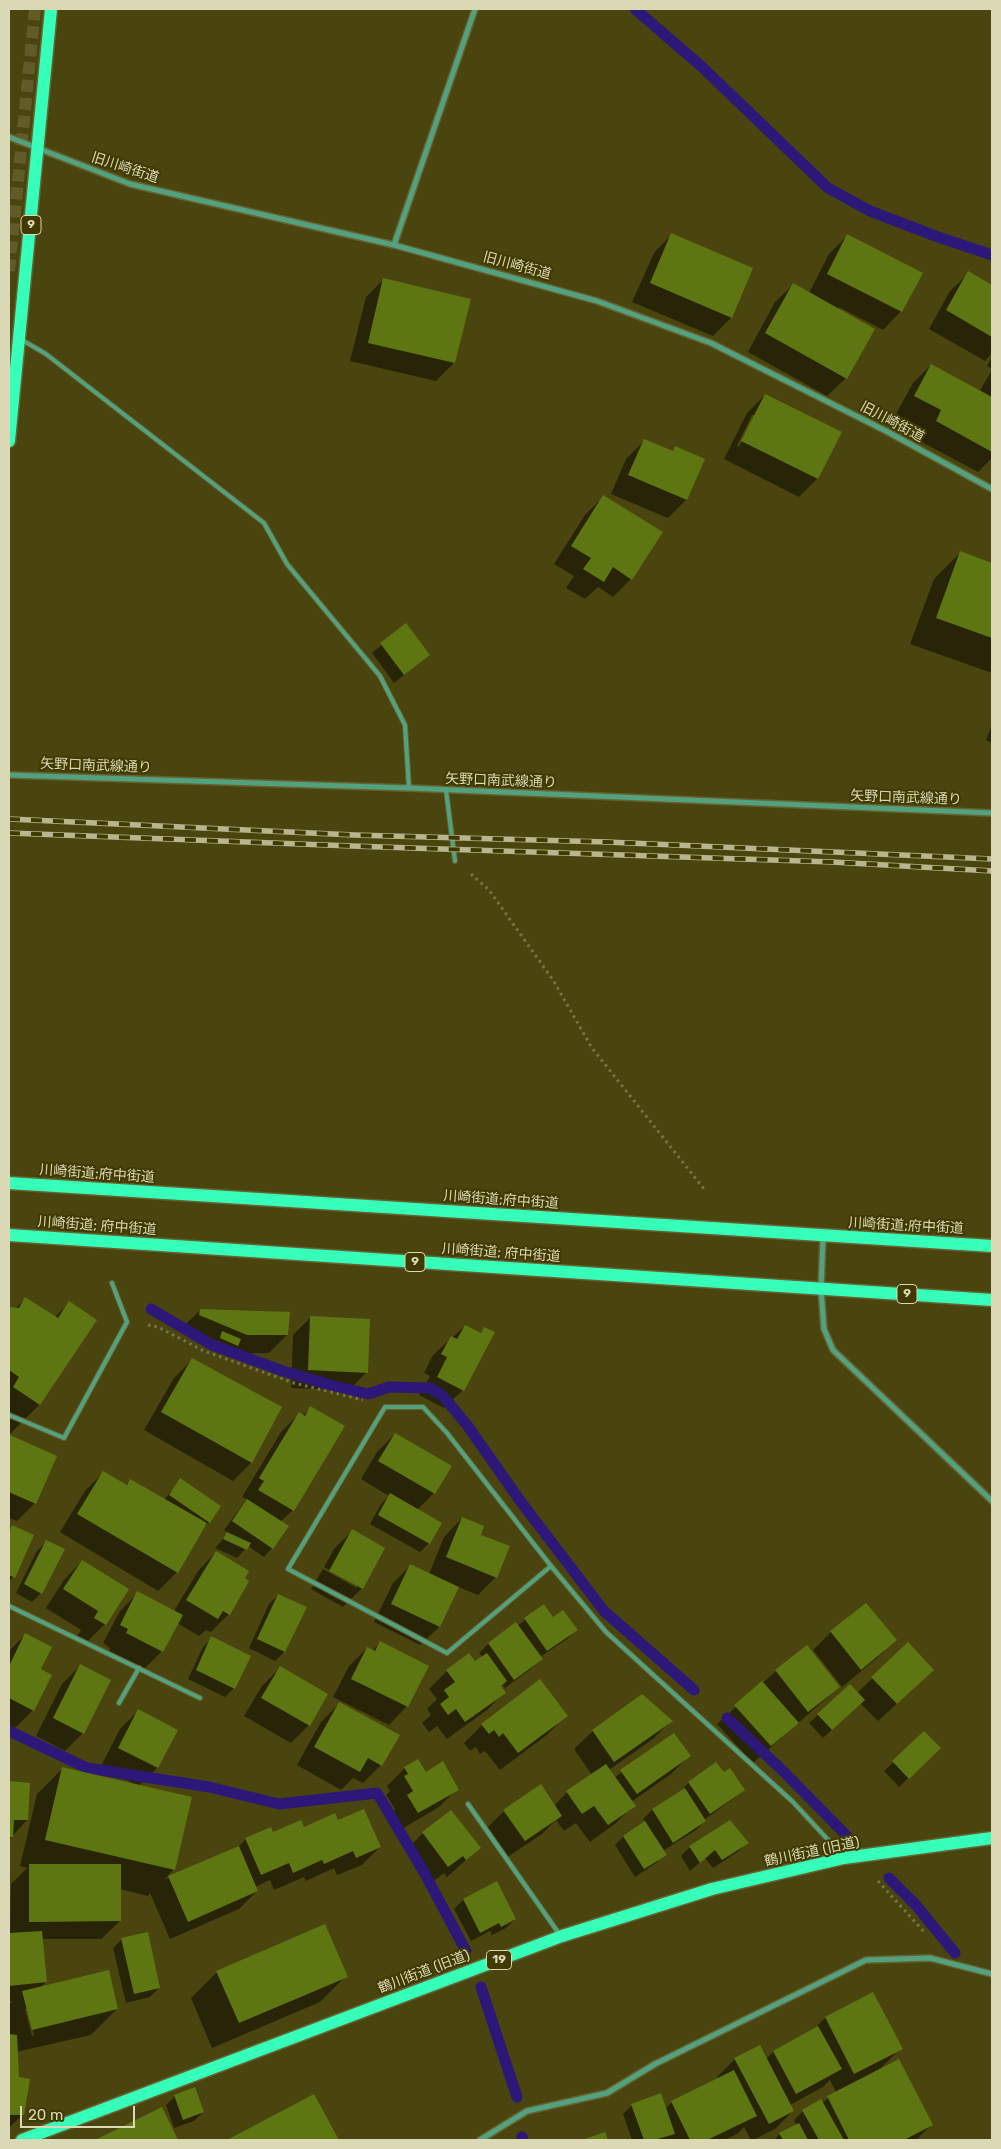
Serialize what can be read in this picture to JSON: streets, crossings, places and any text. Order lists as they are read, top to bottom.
{
  "streets": {
    "main road": [
      "9",
      "川崎街道;府中街道",
      "川崎街道; 府中街道",
      "鶴川街道 (旧道)",
      "19"
    ],
    "street": ["旧川崎街道", "矢野口南武線通り"]
  },
  "crossings": [
    ["旧川崎街道", "9"]
  ],
  "scale_bar": "20 m"
}
